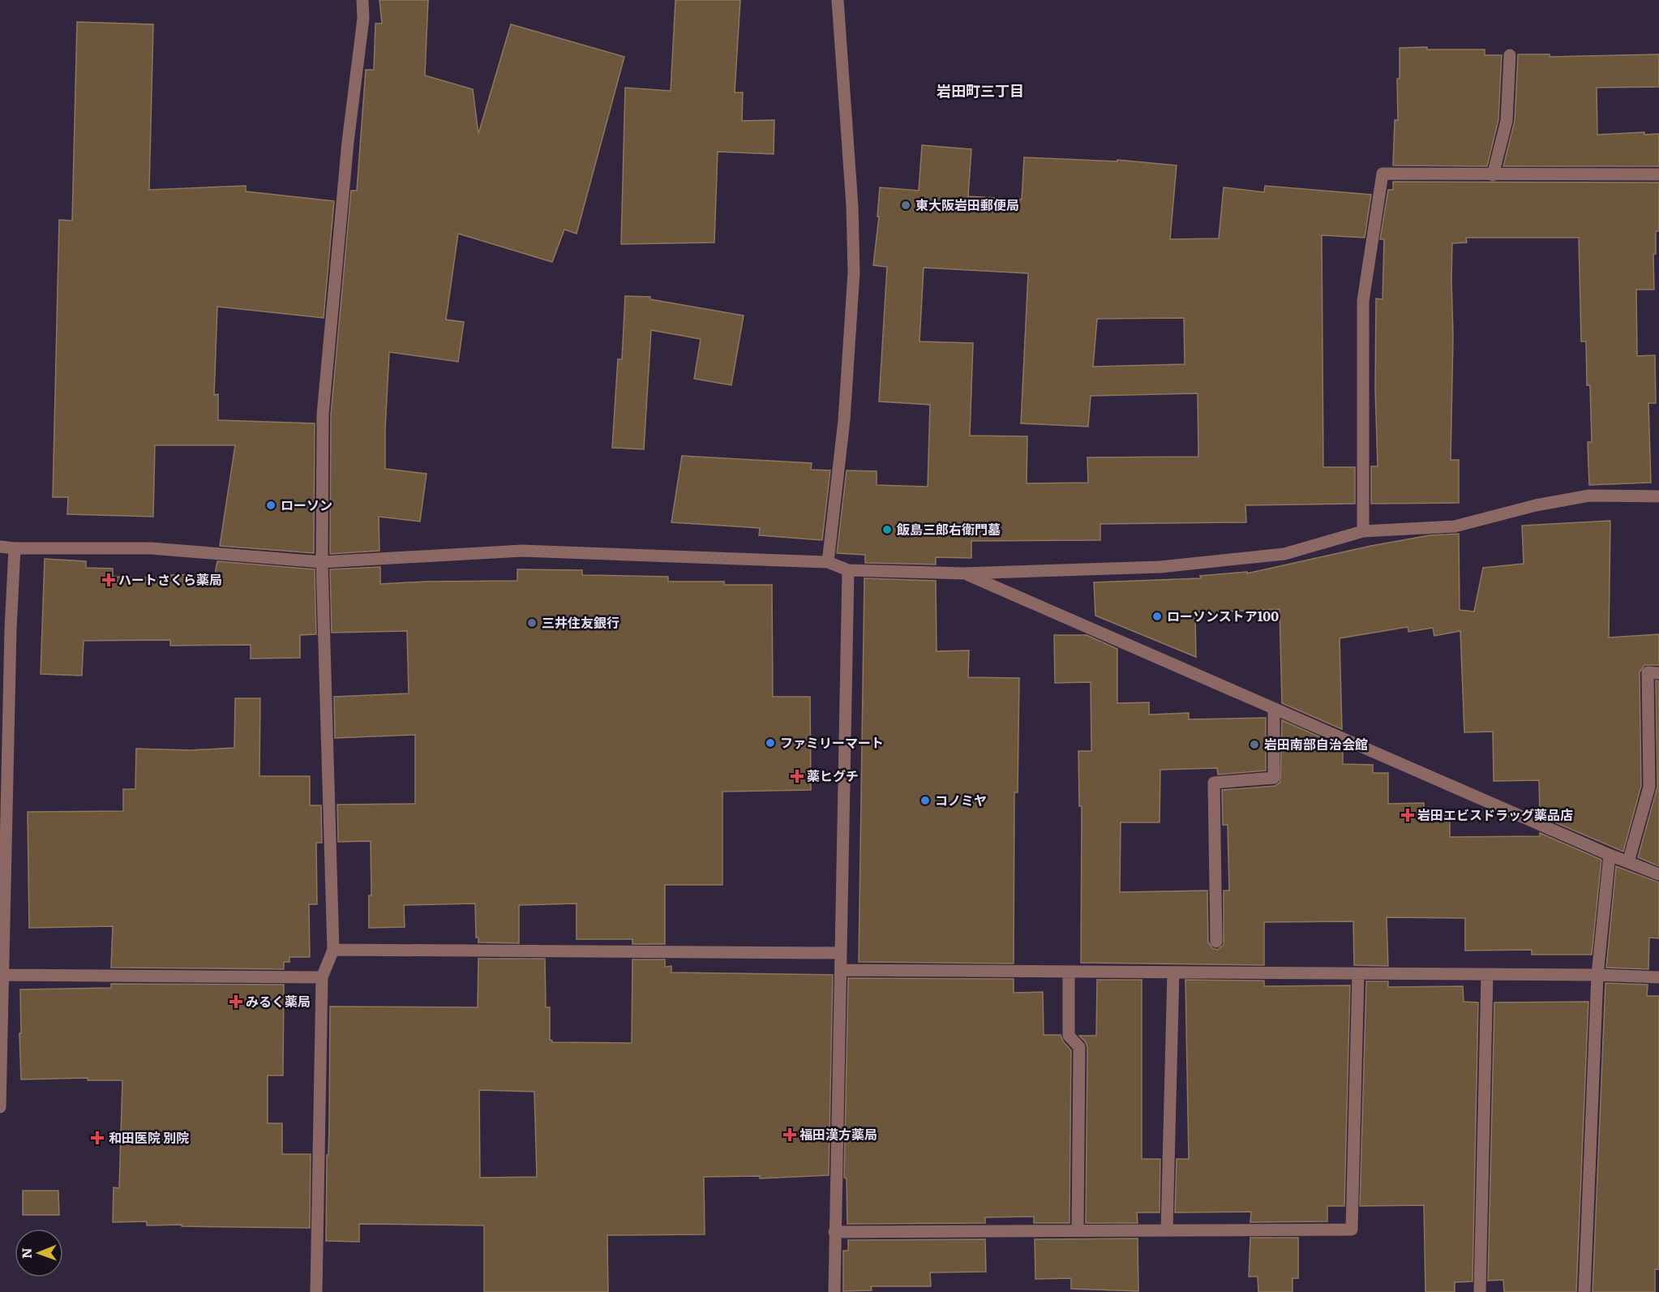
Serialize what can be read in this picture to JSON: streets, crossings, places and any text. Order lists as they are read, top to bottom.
{
  "districts": ["岩田町三丁目"],
  "places": {
    "other": [
      "東大阪岩田郵便局",
      "ローソン",
      "飯島三郎右衛門墓",
      "ローソンストア100",
      "三井住友銀行",
      "ファミリーマート",
      "岩田南部自治会館",
      "コノミヤ"
    ],
    "health": [
      "ハートさくら薬局",
      "薬ヒグチ",
      "岩田エビスドラッグ薬品店",
      "みるく薬局",
      "福田漢方薬局",
      "和田医院 別院"
    ]
  },
  "north": "left"
}
